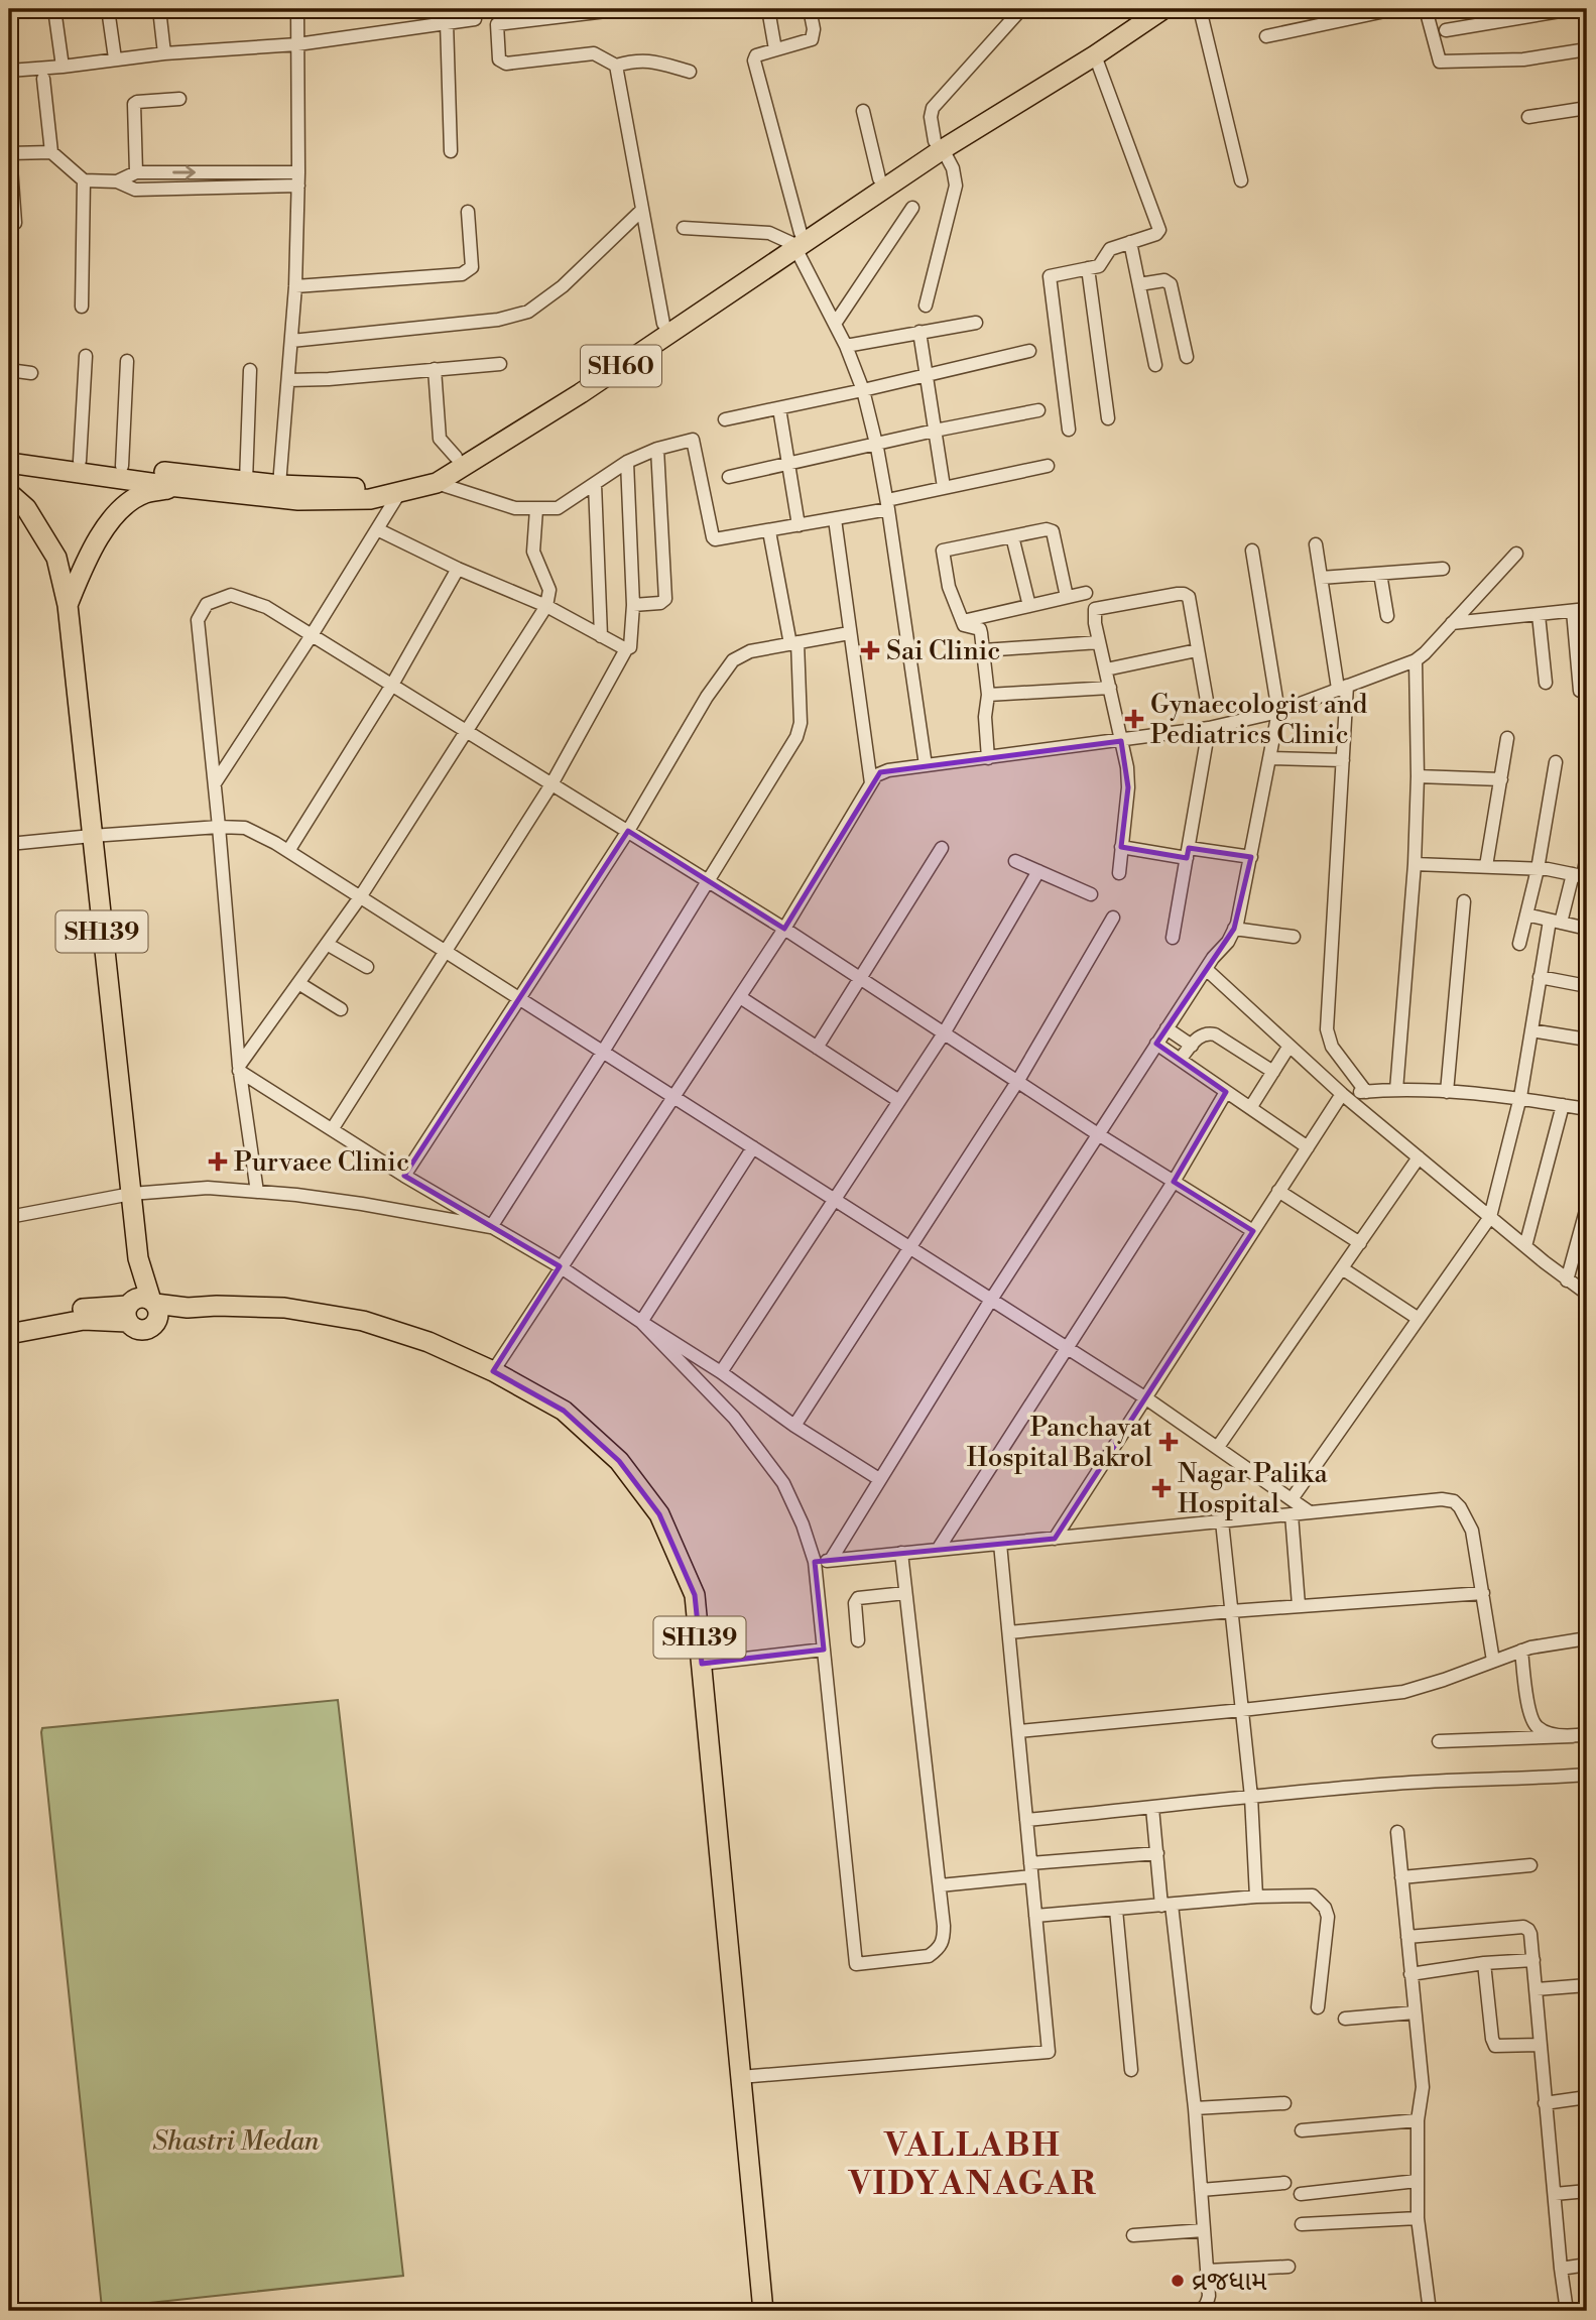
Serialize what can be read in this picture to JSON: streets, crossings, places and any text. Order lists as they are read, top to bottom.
{
  "streets": {
    "main road": ["SH60", "SH139"]
  },
  "districts": ["VALLABH VIDYANAGAR"],
  "parks": ["Shastri Medan"],
  "places": {
    "health": [
      "Sai Clinic",
      "Gynaecologist and Pediatrics Clinic",
      "Purvaee Clinic",
      "Panchayat Hospital Bakrol",
      "Nagar Palika Hospital"
    ],
    "other": ["વ્રજધામ"]
  }
}
